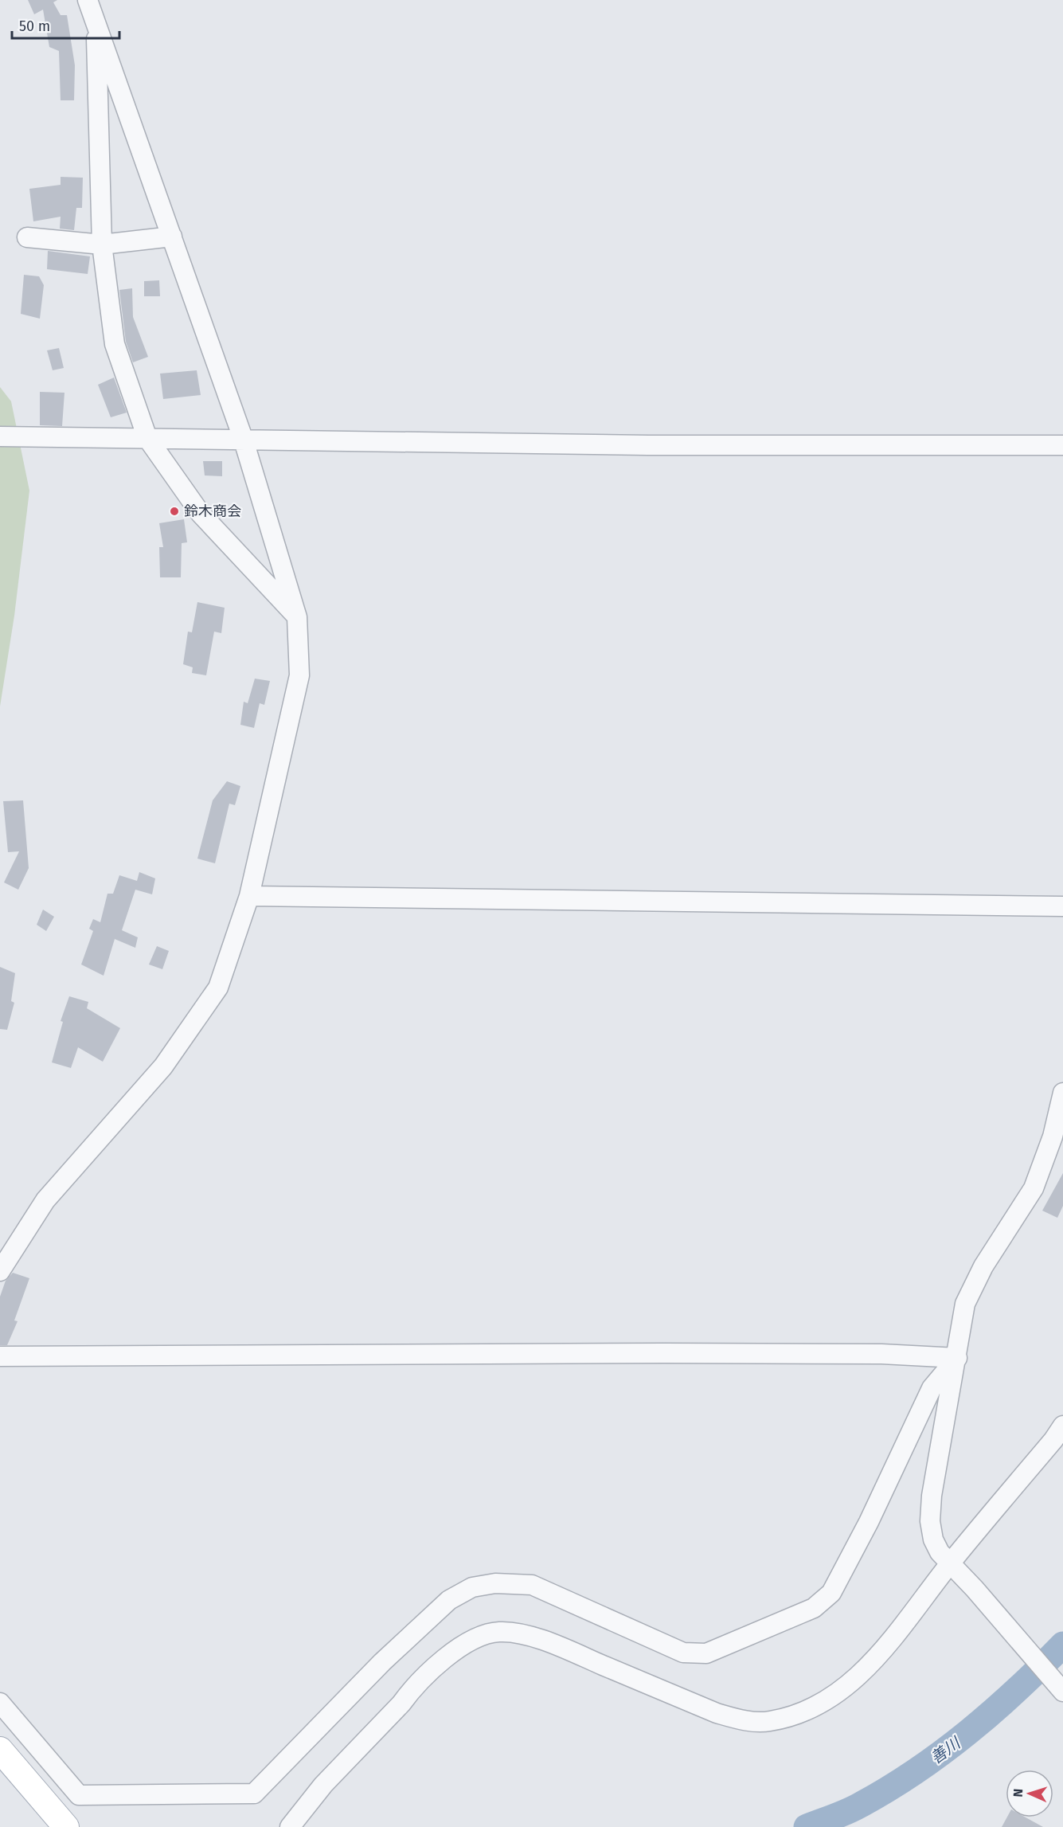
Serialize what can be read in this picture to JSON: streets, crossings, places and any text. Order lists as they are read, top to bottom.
{
  "water": ["善川"],
  "places": ["鈴木商会"],
  "scale_bar": "50 m",
  "north": "left"
}
